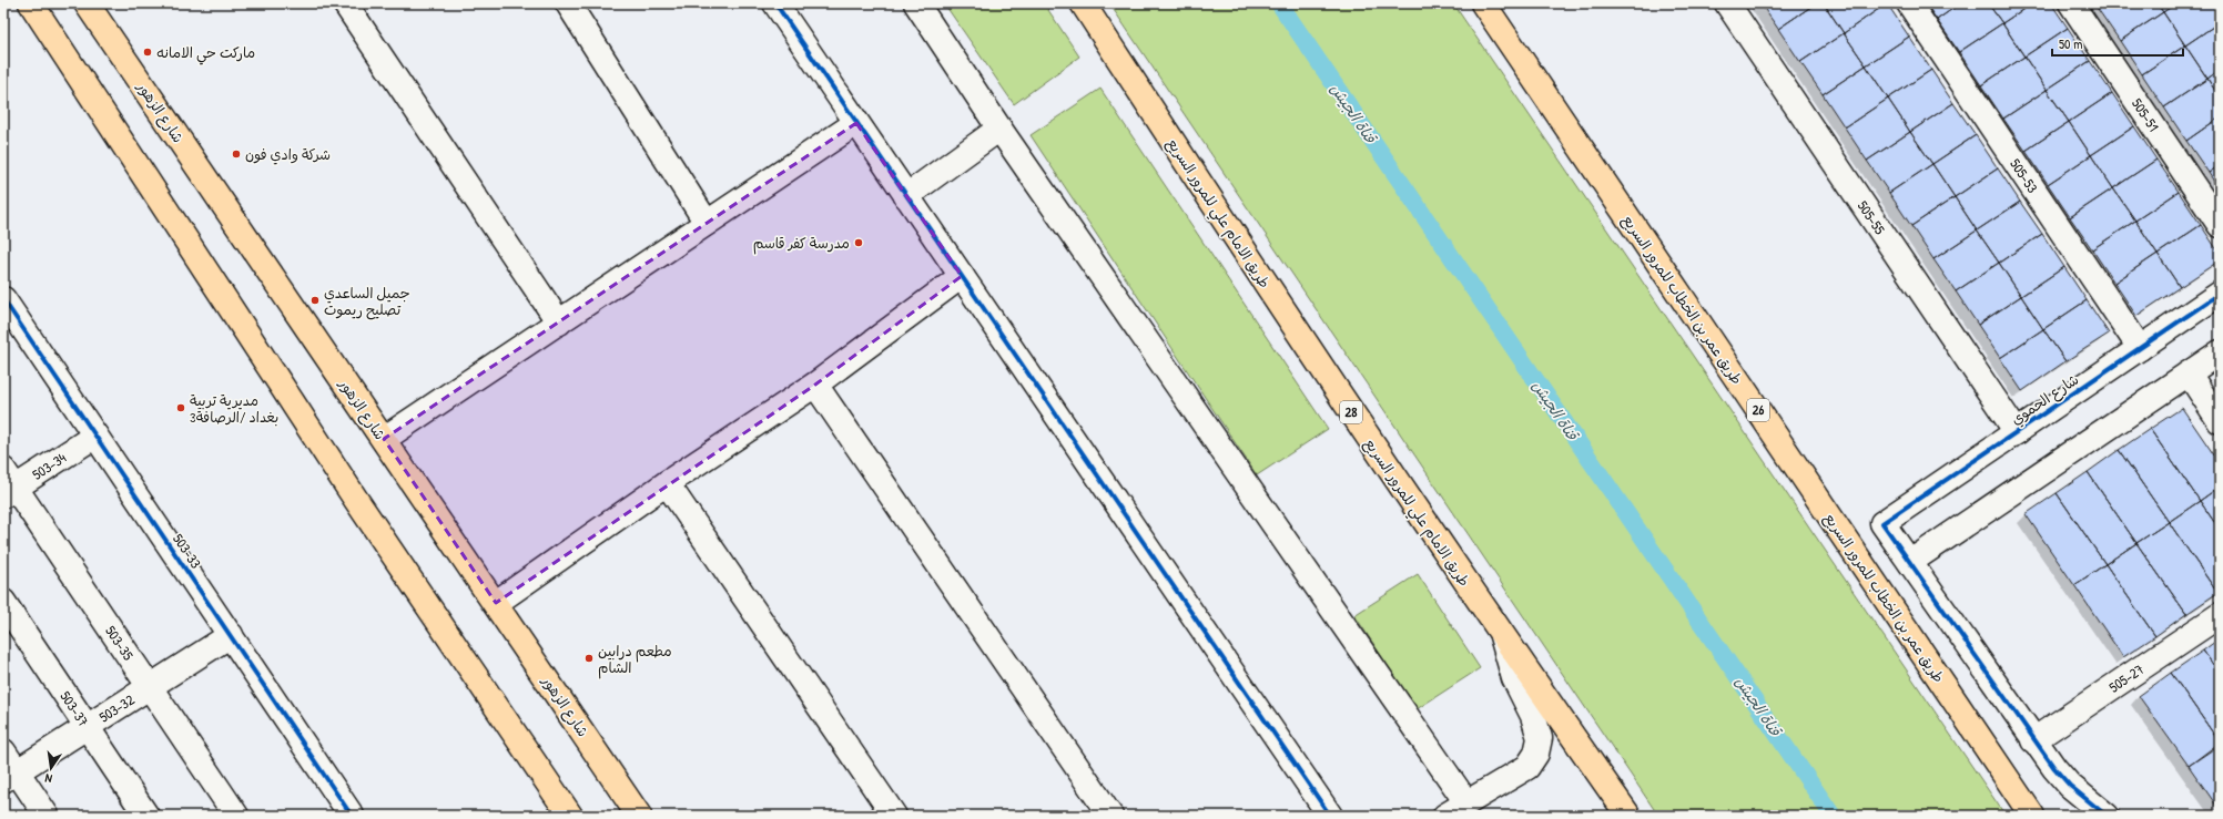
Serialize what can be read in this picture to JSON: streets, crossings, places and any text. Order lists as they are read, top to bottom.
{
  "streets": {
    "main road": [
      "شارع الزهور",
      "طريق الامام علي للمرور السريع",
      "طريق عمر بن الخطاب للمرور السريع",
      "26",
      "28"
    ],
    "street": [
      "505-51",
      "505-53",
      "505-55",
      "شارع الحموي",
      "503-34",
      "503-33",
      "503-35",
      "505-27",
      "503-32",
      "503-37"
    ]
  },
  "crossings": [
    ["505-53", "شارع الحموي"],
    ["505-55", "شارع الحموي"],
    ["503-34", "503-33"],
    ["503-34", "503-35"],
    ["503-33", "503-32"],
    ["503-35", "503-32"],
    ["503-32", "503-37"]
  ],
  "water": ["قناة الجيش"],
  "places": [
    "ماركت حي الامانه",
    "شركة وادي فون",
    "مدرسة كفر قاسم",
    "جميل الساعدي تصليح ريموت",
    "مديرية تربية بغداد /الرصافة3",
    "مطعم درابين الشام"
  ],
  "scale_bar": "50 m",
  "north": "bottom"
}
